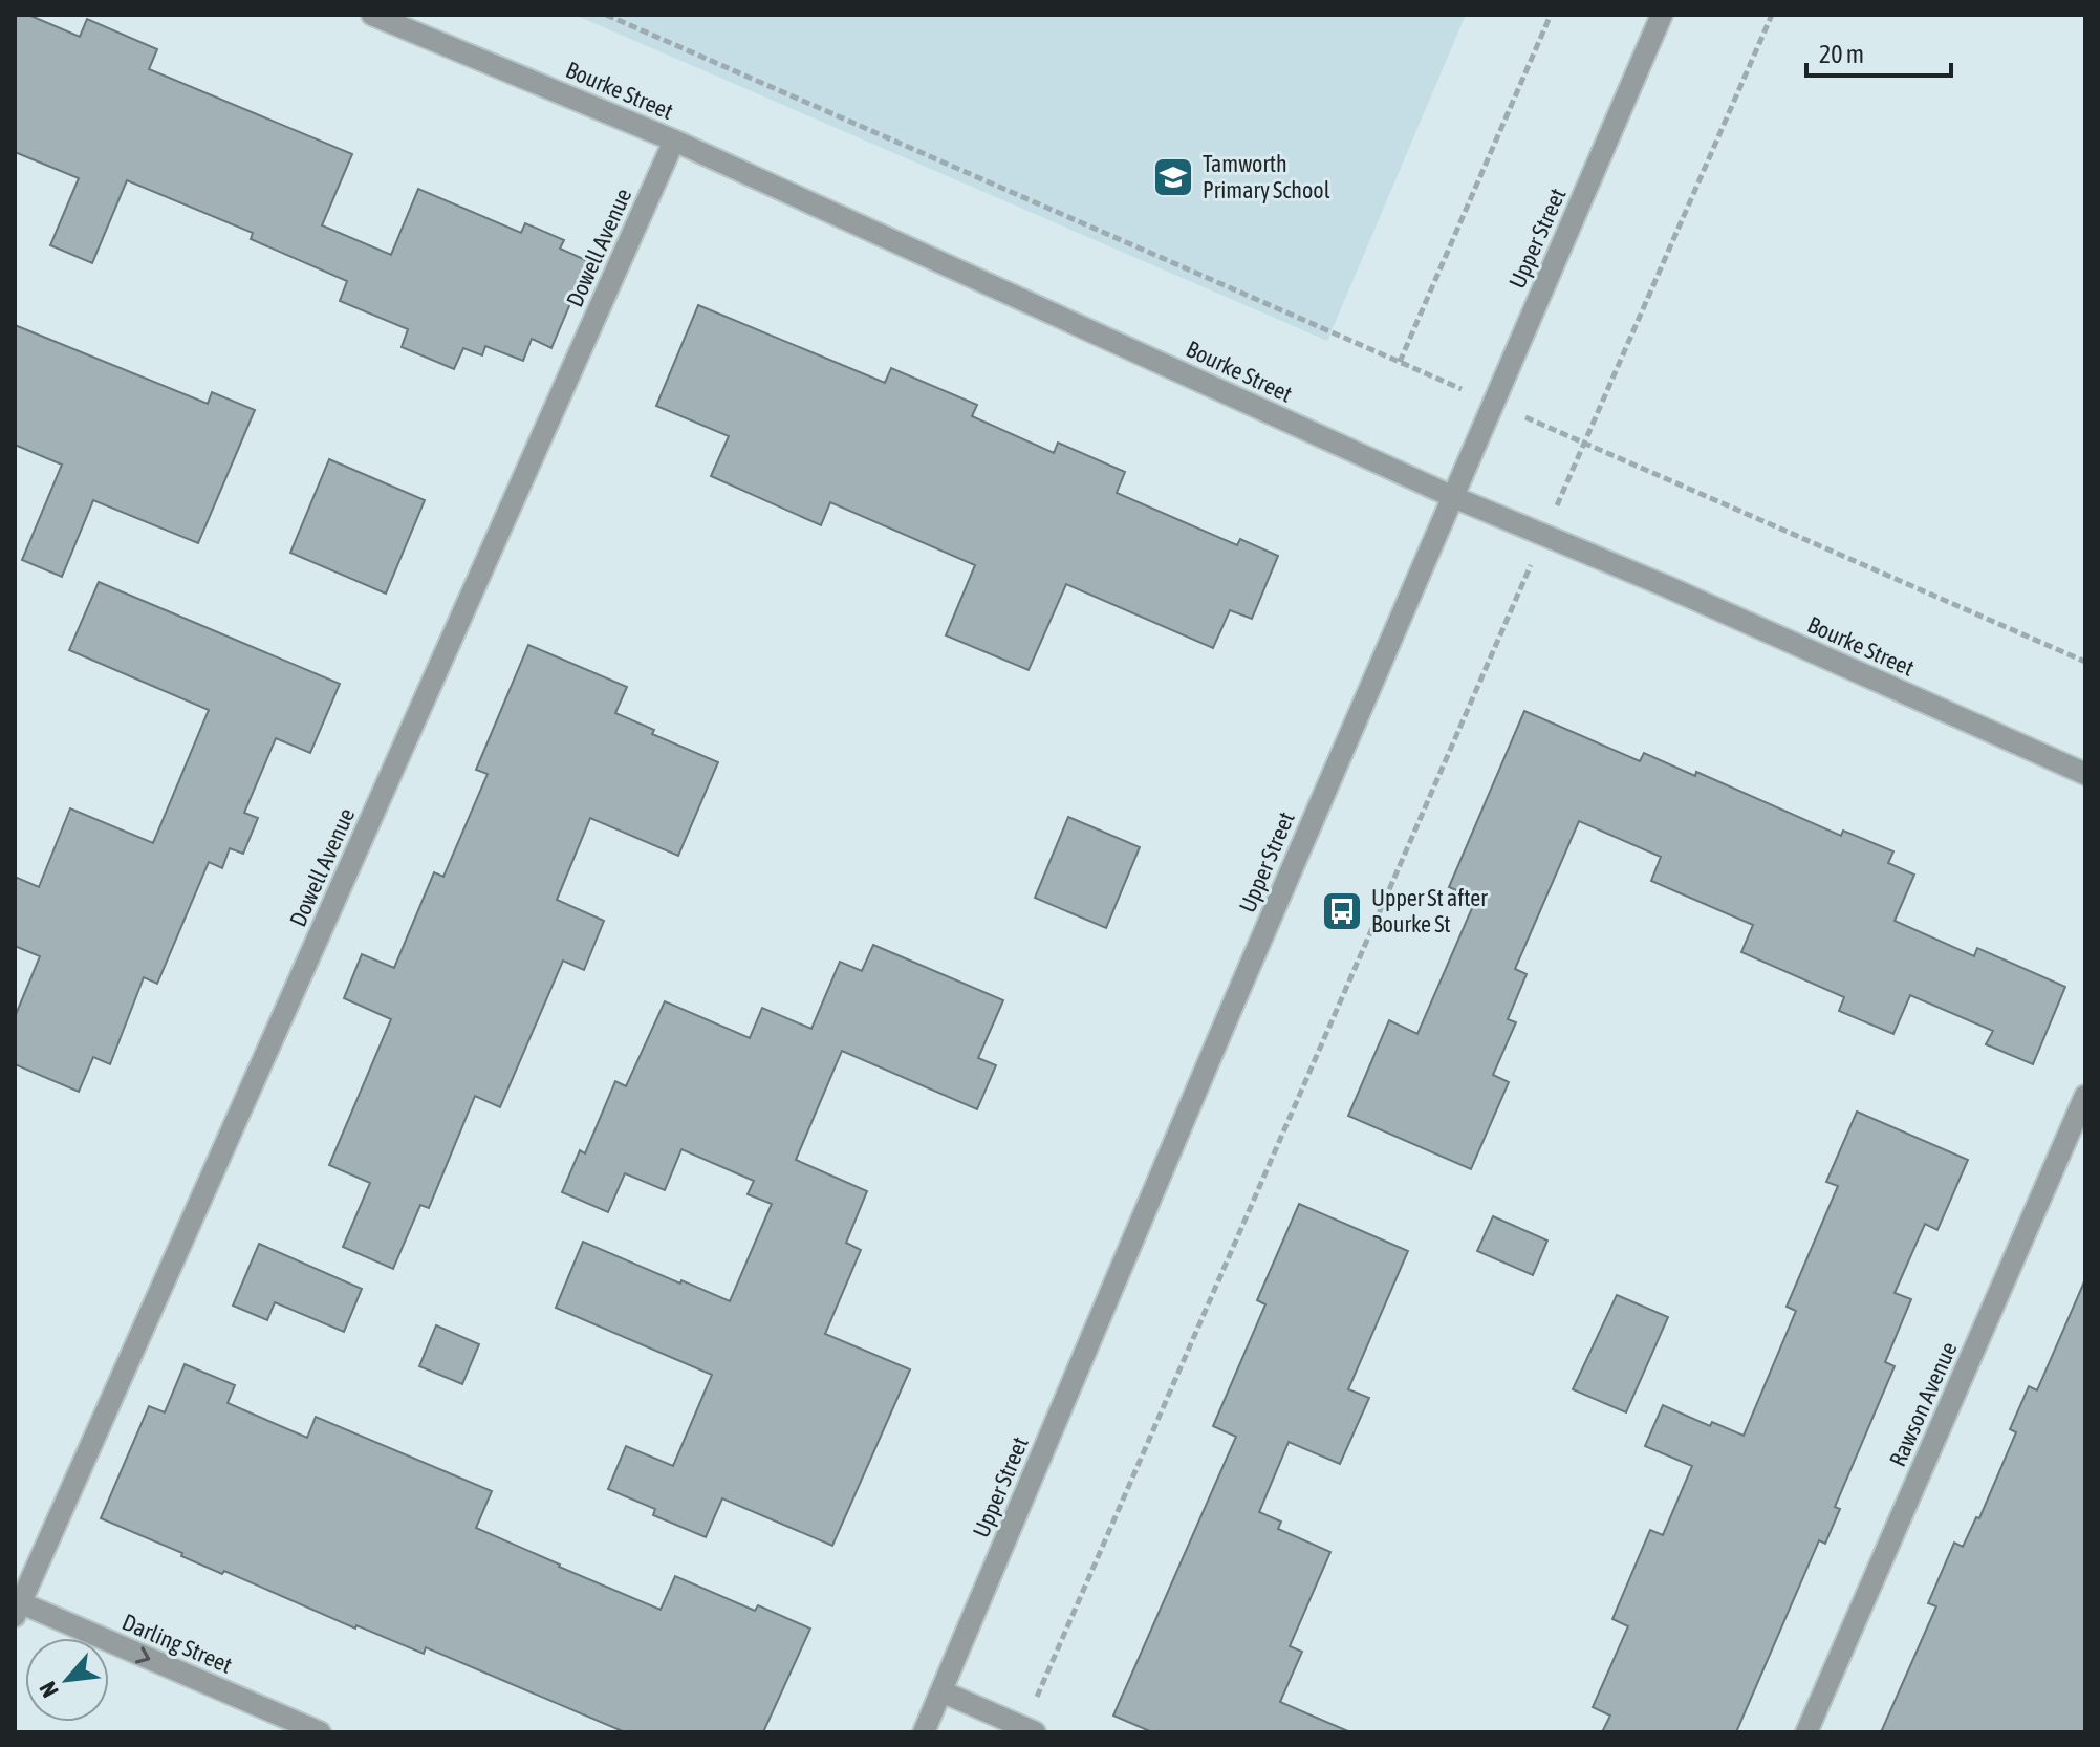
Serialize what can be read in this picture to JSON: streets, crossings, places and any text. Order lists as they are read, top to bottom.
{
  "streets": {
    "street": [
      "Bourke Street",
      "Upper Street",
      "Dowell Avenue",
      "Rawson Avenue",
      "Darling Street"
    ]
  },
  "crossings": [
    ["Bourke Street", "Upper Street"],
    ["Bourke Street", "Dowell Avenue"],
    ["Dowell Avenue", "Darling Street"]
  ],
  "one_way": ["Darling Street"],
  "places": {
    "school or university": ["Tamworth Primary School"],
    "bus stop": ["Upper St after Bourke St"]
  },
  "scale_bar": "20 m",
  "north": "bottom left"
}
